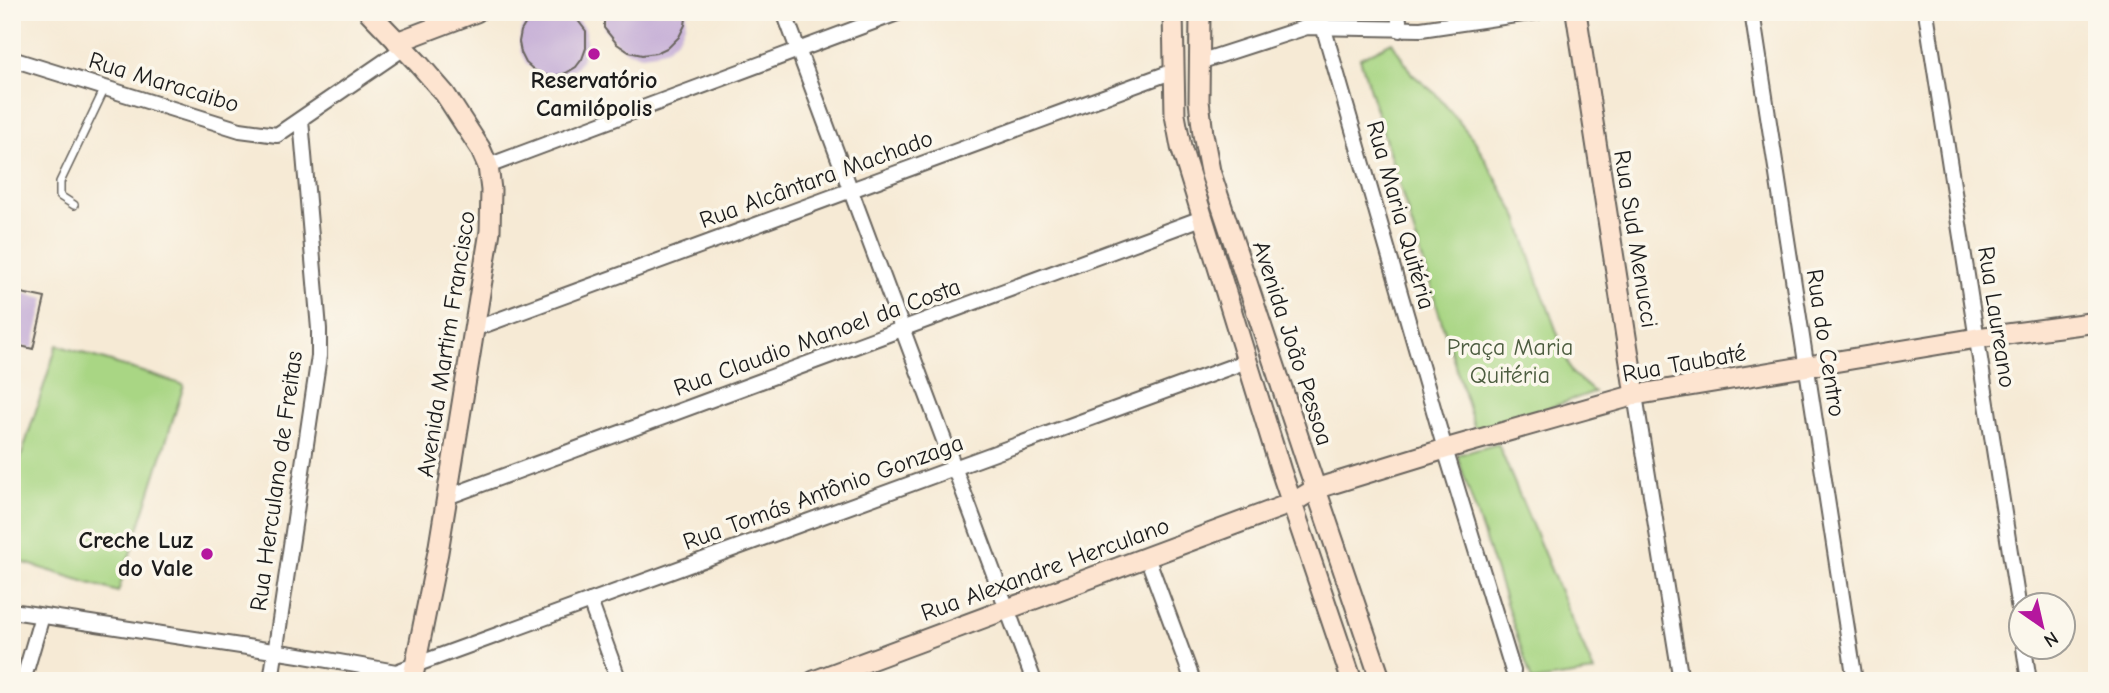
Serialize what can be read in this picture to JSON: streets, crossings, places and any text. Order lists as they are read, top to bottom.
{
  "streets": {
    "main road": [
      "Rua Sud Menucci",
      "Avenida João Pessoa",
      "Avenida Martim Francisco",
      "Rua Taubaté",
      "Rua Alexandre Herculano"
    ],
    "street": [
      "Rua Maracaibo",
      "Rua Alcântara Machado",
      "Rua Maria Quitéria",
      "Rua Laureano",
      "Rua Claudio Manoel da Costa",
      "Rua do Centro",
      "Rua Herculano de Freitas",
      "Rua Tomás Antônio Gonzaga"
    ]
  },
  "crossings": [
    ["Rua Maracaibo", "Avenida Martim Francisco"],
    ["Rua Maracaibo", "Rua Herculano de Freitas"],
    ["Rua Alcântara Machado", "Avenida João Pessoa"],
    ["Rua Alcântara Machado", "Avenida Martim Francisco"],
    ["Rua Maria Quitéria", "Rua Taubaté"],
    ["Rua Sud Menucci", "Rua Taubaté"],
    ["Rua Laureano", "Rua Taubaté"],
    ["Rua Claudio Manoel da Costa", "Avenida João Pessoa"],
    ["Rua Claudio Manoel da Costa", "Avenida Martim Francisco"],
    ["Avenida João Pessoa", "Rua Taubaté"],
    ["Avenida João Pessoa", "Rua Tomás Antônio Gonzaga"],
    ["Avenida João Pessoa", "Rua Alexandre Herculano"],
    ["Rua do Centro", "Rua Taubaté"],
    ["Avenida Martim Francisco", "Rua Tomás Antônio Gonzaga"],
    ["Rua Taubaté", "Rua Alexandre Herculano"],
    ["Rua Herculano de Freitas", "Rua Tomás Antônio Gonzaga"]
  ],
  "parks": ["Praça Maria Quitéria"],
  "places": ["Reservatório Camilópolis", "Creche Luz do Vale"],
  "north": "bottom right"
}
